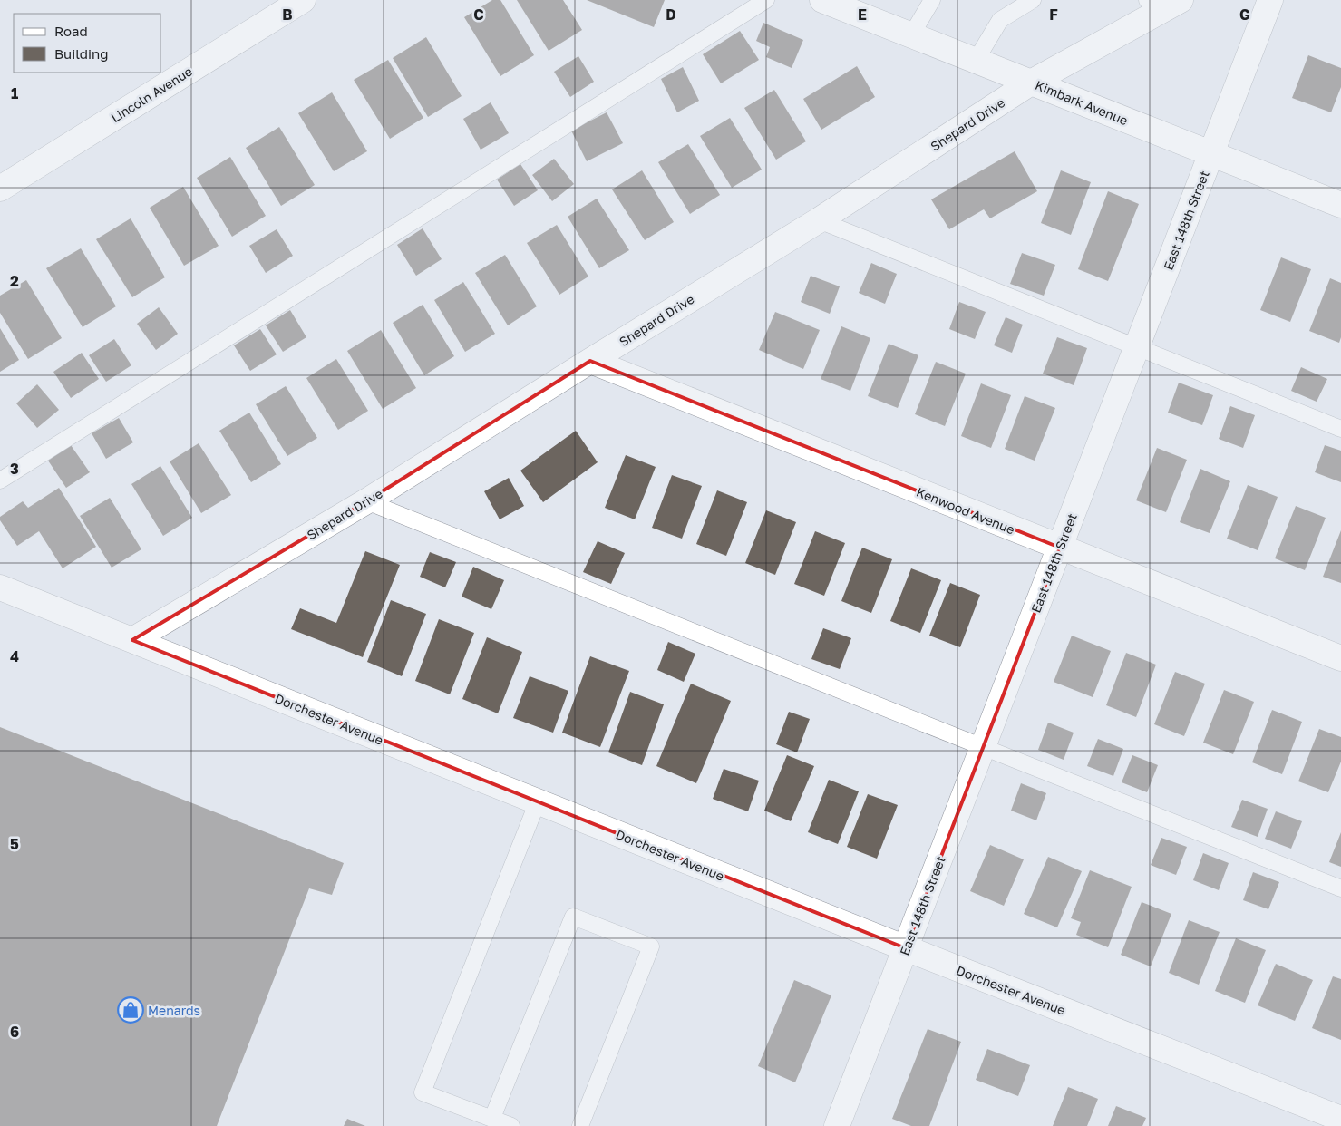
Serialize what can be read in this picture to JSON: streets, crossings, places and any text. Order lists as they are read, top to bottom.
{
  "streets": {
    "street": [
      "Lincoln Avenue",
      "Kimbark Avenue",
      "Shepard Drive",
      "East 148th Street",
      "Kenwood Avenue",
      "Dorchester Avenue"
    ]
  },
  "crossings": [
    ["Kimbark Avenue", "Shepard Drive"],
    ["Kimbark Avenue", "East 148th Street"],
    ["Shepard Drive", "Kenwood Avenue"],
    ["Shepard Drive", "Dorchester Avenue"],
    ["East 148th Street", "Kenwood Avenue"],
    ["East 148th Street", "Dorchester Avenue"]
  ],
  "places": {
    "shop": ["Menards"]
  },
  "legend": ["Road", "Building"],
  "grid": {
    "columns": [
      "B",
      "C",
      "D",
      "E",
      "F",
      "G"
    ],
    "rows": [
      "1",
      "2",
      "3",
      "4",
      "5",
      "6"
    ]
  }
}
